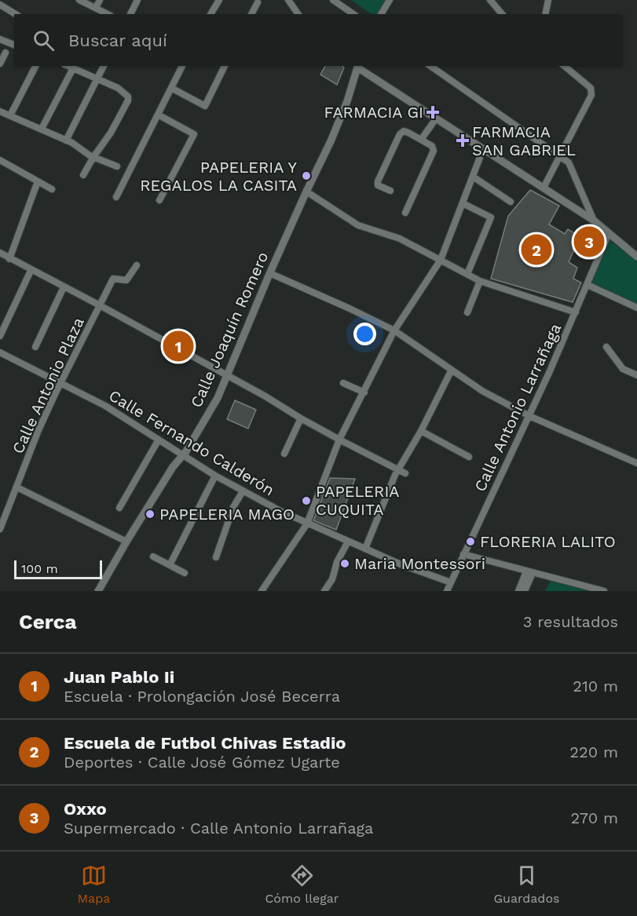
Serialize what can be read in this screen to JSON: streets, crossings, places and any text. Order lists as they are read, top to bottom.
{
  "streets": {
    "street": [
      "Calle Joaquín Romero",
      "Calle Antonio Plaza",
      "Calle Antonio Larrañaga",
      "Calle Fernando Calderón"
    ]
  },
  "crossings": [
    ["Calle Joaquín Romero", "Calle Fernando Calderón"],
    ["Calle Antonio Plaza", "Calle Fernando Calderón"],
    ["Calle Antonio Larrañaga", "Calle Fernando Calderón"]
  ],
  "places": {
    "health": ["FARMACIA GI", "FARMACIA SAN GABRIEL"],
    "other": [
      "PAPELERIA Y REGALOS LA CASITA",
      "PAPELERIA CUQUITA",
      "PAPELERIA MAGO",
      "FLORERIA LALITO",
      "Maria Montessori"
    ]
  },
  "scale_bar": "100 m",
  "page": {
    "search": "Buscar aquí",
    "pins": ["3", "2", "1"],
    "scale": "100 m",
    "heading": ["Cerca", "3 resultados"],
    "list": [
      {
        "mark": "1",
        "name": "Juan Pablo Ii",
        "note": "Escuela · Prolongación José Becerra",
        "value": "210 m"
      },
      {
        "mark": "2",
        "name": "Escuela de Futbol Chivas Estadio",
        "note": "Deportes · Calle José Gómez Ugarte",
        "value": "220 m"
      },
      {
        "mark": "3",
        "name": "Oxxo",
        "note": "Supermercado · Calle Antonio Larrañaga",
        "value": "270 m"
      }
    ],
    "nav": ["Mapa", "Cómo llegar", "Guardados"]
  }
}
